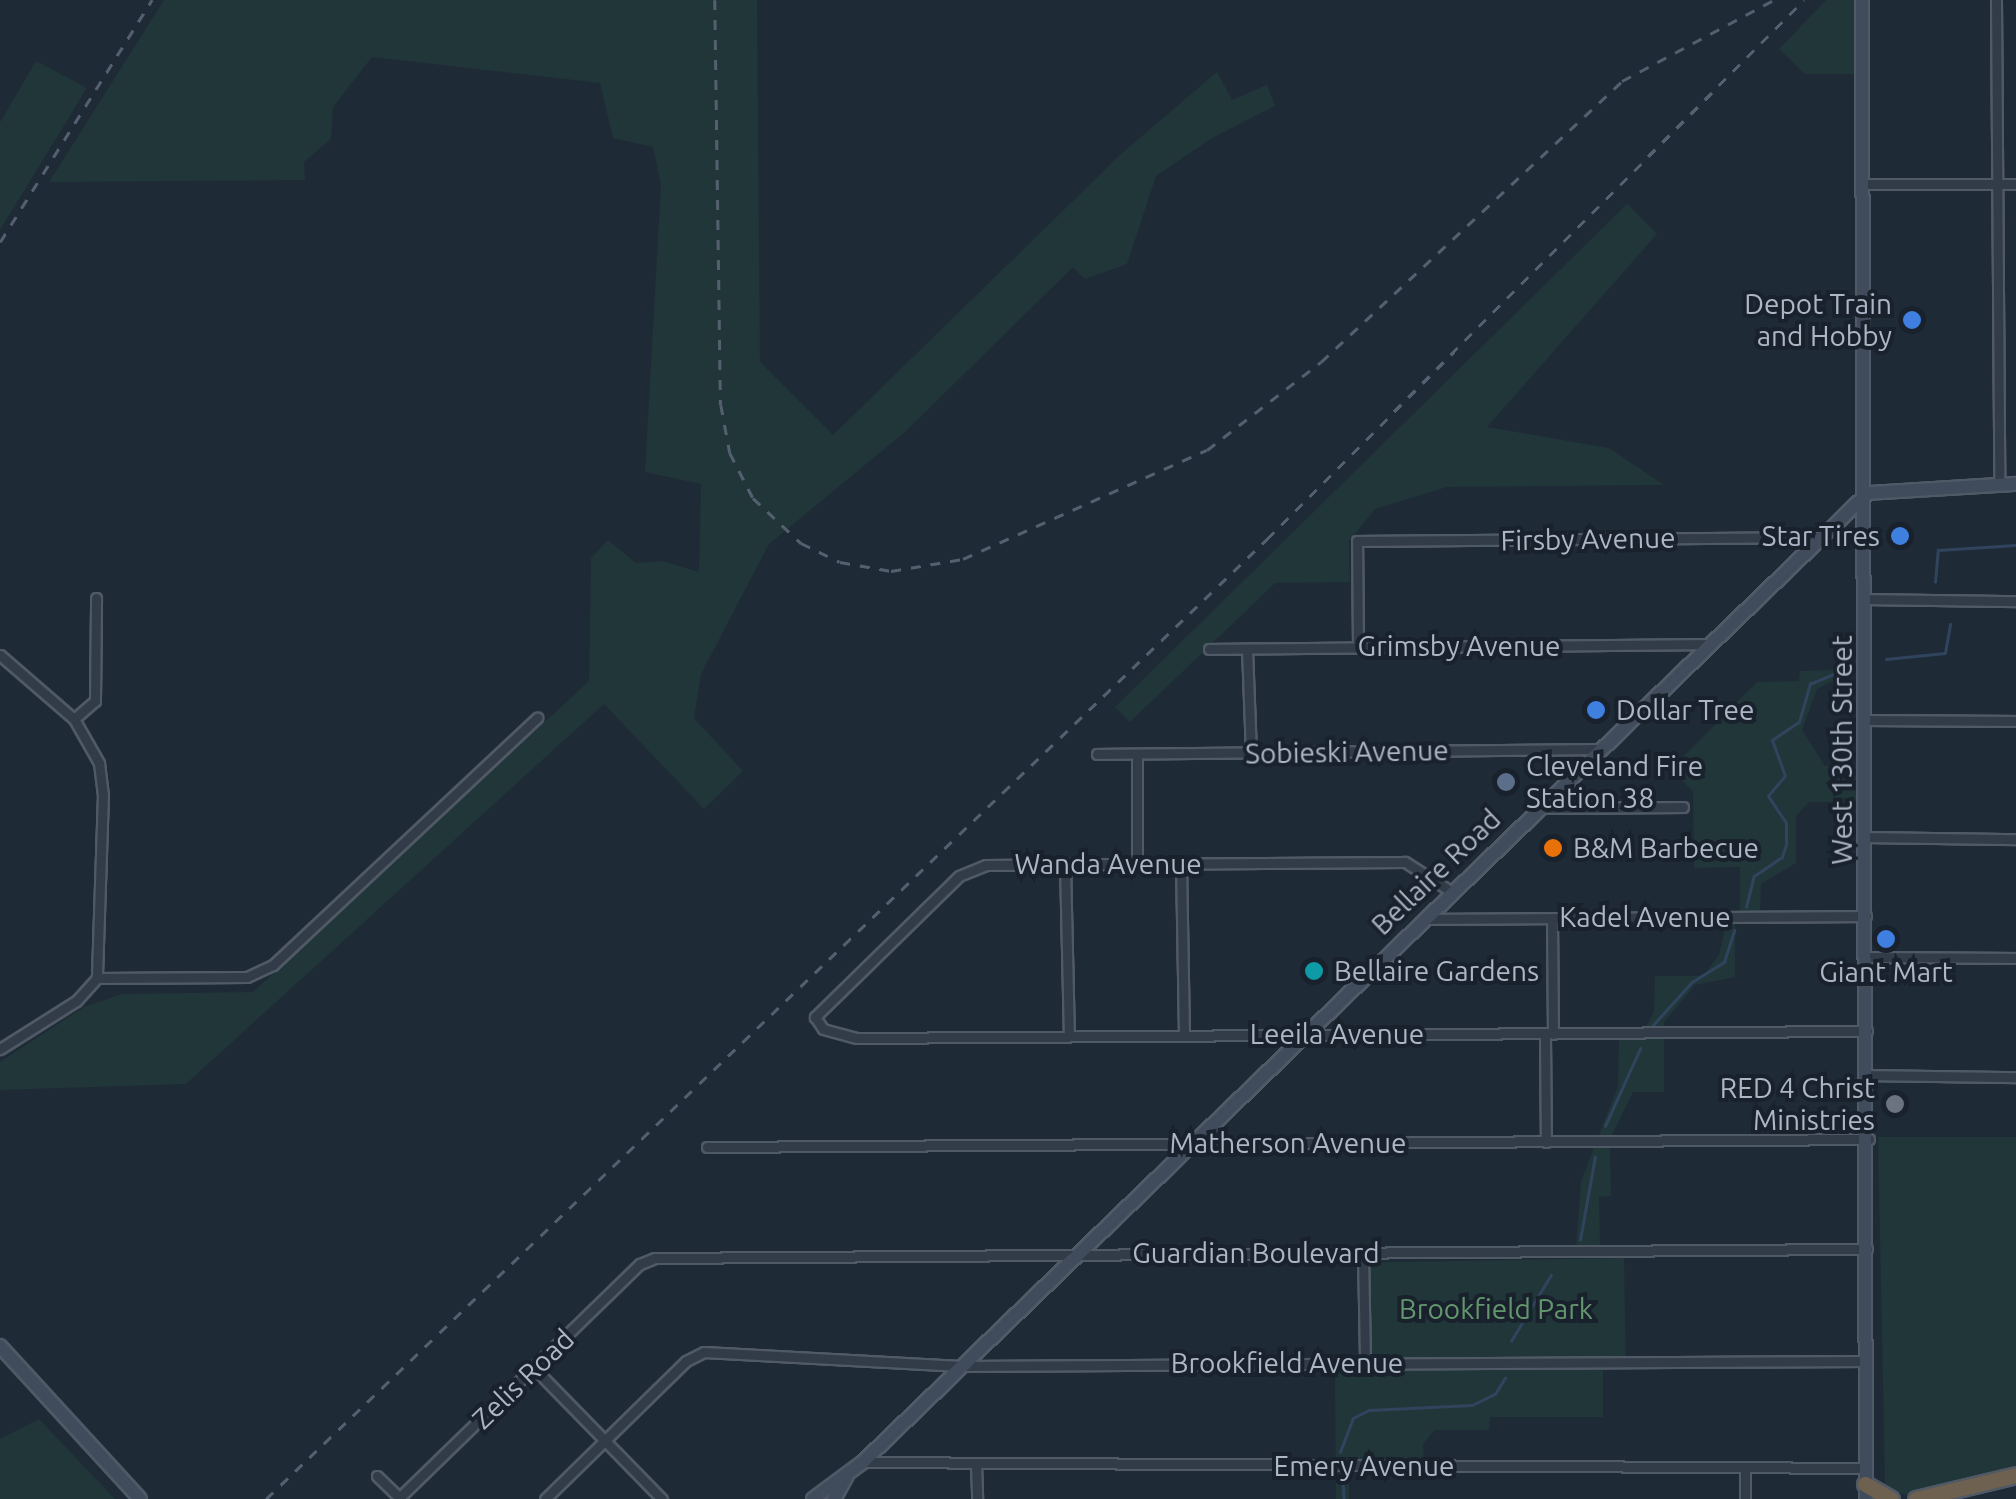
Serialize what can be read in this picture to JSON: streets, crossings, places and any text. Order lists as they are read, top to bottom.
{
  "streets": {
    "main road": ["West 130th Street", "Bellaire Road"],
    "street": [
      "Firsby Avenue",
      "Grimsby Avenue",
      "Sobieski Avenue",
      "Wanda Avenue",
      "Kadel Avenue",
      "Leeila Avenue",
      "Matherson Avenue",
      "Guardian Boulevard",
      "Brookfield Avenue",
      "Zelis Road",
      "Emery Avenue"
    ]
  },
  "crossings": [
    ["Firsby Avenue", "Grimsby Avenue"],
    ["Firsby Avenue", "Bellaire Road"],
    ["Grimsby Avenue", "Bellaire Road"],
    ["West 130th Street", "Bellaire Road"],
    ["West 130th Street", "Kadel Avenue"],
    ["West 130th Street", "Leeila Avenue"],
    ["West 130th Street", "Matherson Avenue"],
    ["West 130th Street", "Guardian Boulevard"],
    ["West 130th Street", "Brookfield Avenue"],
    ["West 130th Street", "Emery Avenue"],
    ["Sobieski Avenue", "Bellaire Road"],
    ["Wanda Avenue", "Bellaire Road"],
    ["Wanda Avenue", "Leeila Avenue"],
    ["Bellaire Road", "Kadel Avenue"],
    ["Bellaire Road", "Leeila Avenue"],
    ["Bellaire Road", "Matherson Avenue"],
    ["Bellaire Road", "Guardian Boulevard"],
    ["Bellaire Road", "Brookfield Avenue"],
    ["Bellaire Road", "Emery Avenue"],
    ["Guardian Boulevard", "Zelis Road"]
  ],
  "parks": ["Brookfield Park"],
  "places": [
    "Depot Train and Hobby",
    "Star Tires",
    "Dollar Tree",
    "Cleveland Fire Station 38",
    "B&M Barbecue",
    "Giant Mart",
    "Bellaire Gardens",
    "RED 4 Christ Ministries"
  ]
}
